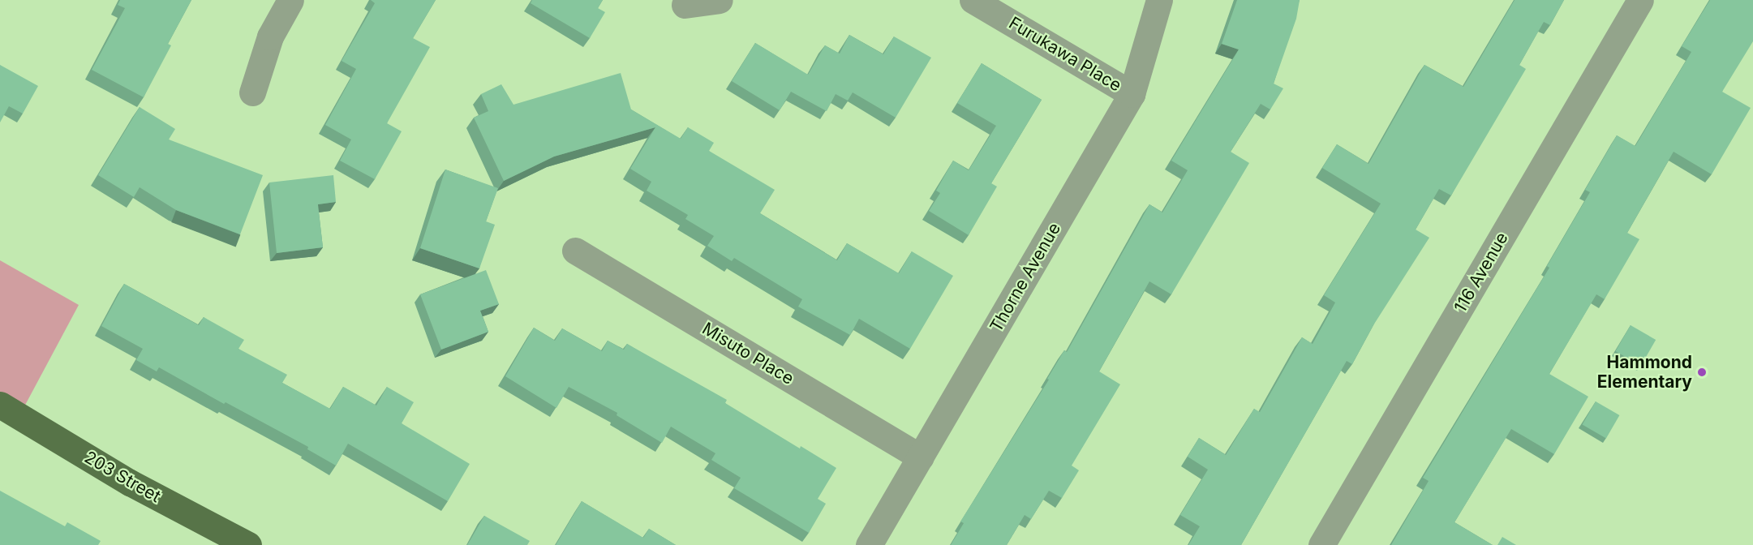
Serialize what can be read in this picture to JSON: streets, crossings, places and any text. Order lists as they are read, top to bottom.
{
  "streets": {
    "main road": ["203 Street"],
    "street": [
      "Furukawa Place",
      "116 Avenue",
      "Thorne Avenue",
      "Misuto Place"
    ]
  },
  "crossings": [
    ["Furukawa Place", "Thorne Avenue"],
    ["Thorne Avenue", "Misuto Place"]
  ],
  "places": ["Hammond Elementary"]
}
